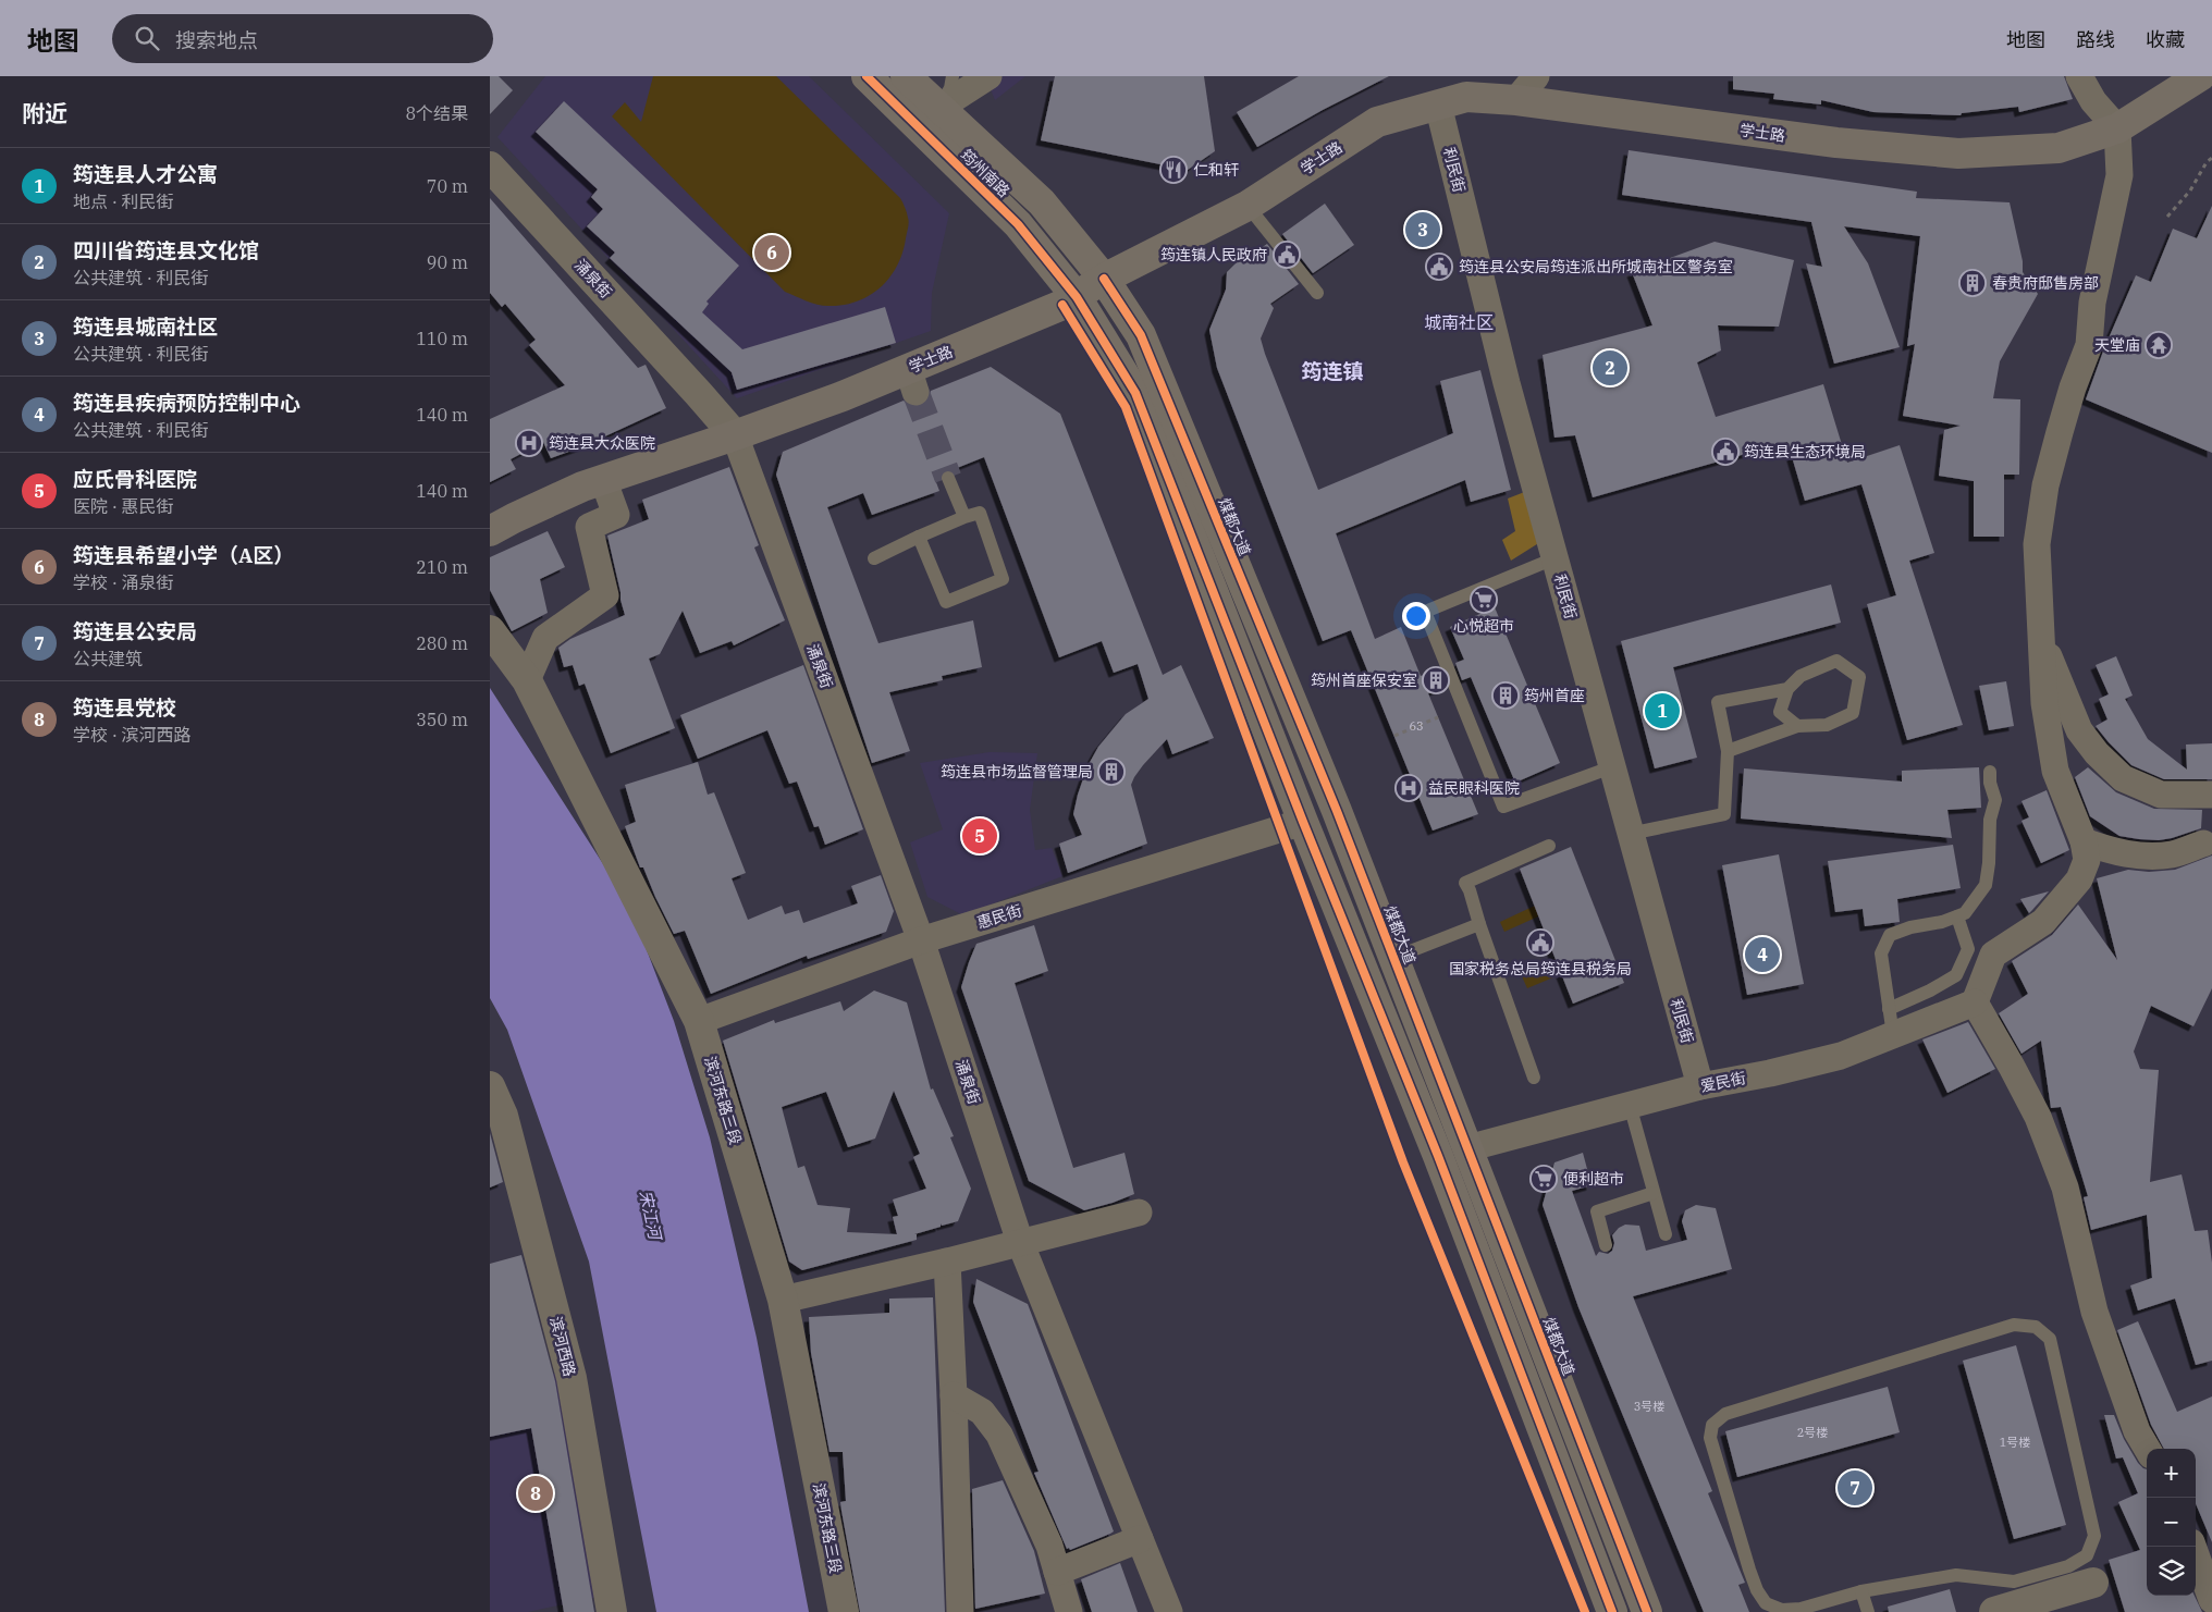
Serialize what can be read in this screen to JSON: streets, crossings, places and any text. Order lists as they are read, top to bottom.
{
  "streets": {
    "main road": ["学士路", "筠州南路", "煤都大道"],
    "street": [
      "利民街",
      "涌泉街",
      "惠民街",
      "爱民街",
      "滨河东路三段",
      "滨河西路"
    ]
  },
  "crossings": [
    ["学士路", "利民街"],
    ["学士路", "筠州南路"],
    ["学士路", "涌泉街"],
    ["学士路", "煤都大道"],
    ["利民街", "爱民街"],
    ["筠州南路", "煤都大道"],
    ["涌泉街", "惠民街"],
    ["煤都大道", "爱民街"],
    ["惠民街", "滨河东路三段"]
  ],
  "districts": ["城南社区", "筠连镇"],
  "water": ["宋江河"],
  "places": {
    "restaurant": ["仁和轩"],
    "public building": [
      "筠连镇人民政府",
      "筠连县公安局筠连派出所城南社区警务室",
      "筠连县生态环境局",
      "国家税务总局筠连县税务局"
    ],
    "building": [
      "春贵府邸售房部",
      "筠州首座保安室",
      "筠州首座",
      "筠连县市场监督管理局"
    ],
    "temple": ["天堂庙"],
    "hospital": ["筠连县大众医院", "益民眼科医院"],
    "supermarket": ["心悦超市", "便利超市"]
  },
  "house_numbers": [
    "63",
    "3号楼",
    "2号楼",
    "1号楼"
  ],
  "page": {
    "header": "地图",
    "search": "搜索地点",
    "nav": ["地图", "路线", "收藏"],
    "heading": ["附近", "8个结果"],
    "list": [
      {
        "mark": "1",
        "name": "筠连县人才公寓",
        "note": "地点 · 利民街",
        "value": "70 m"
      },
      {
        "mark": "2",
        "name": "四川省筠连县文化馆",
        "note": "公共建筑 · 利民街",
        "value": "90 m"
      },
      {
        "mark": "3",
        "name": "筠连县城南社区",
        "note": "公共建筑 · 利民街",
        "value": "110 m"
      },
      {
        "mark": "4",
        "name": "筠连县疾病预防控制中心",
        "note": "公共建筑 · 利民街",
        "value": "140 m"
      },
      {
        "mark": "5",
        "name": "应氏骨科医院",
        "note": "医院 · 惠民街",
        "value": "140 m"
      },
      {
        "mark": "6",
        "name": "筠连县希望小学（A区）",
        "note": "学校 · 涌泉街",
        "value": "210 m"
      },
      {
        "mark": "7",
        "name": "筠连县公安局",
        "note": "公共建筑",
        "value": "280 m"
      },
      {
        "mark": "8",
        "name": "筠连县党校",
        "note": "学校 · 滨河西路",
        "value": "350 m"
      }
    ],
    "pins": [
      "3",
      "6",
      "2",
      "1",
      "5",
      "4",
      "7",
      "8"
    ],
    "map_buttons": ["+", "−"]
  }
}
